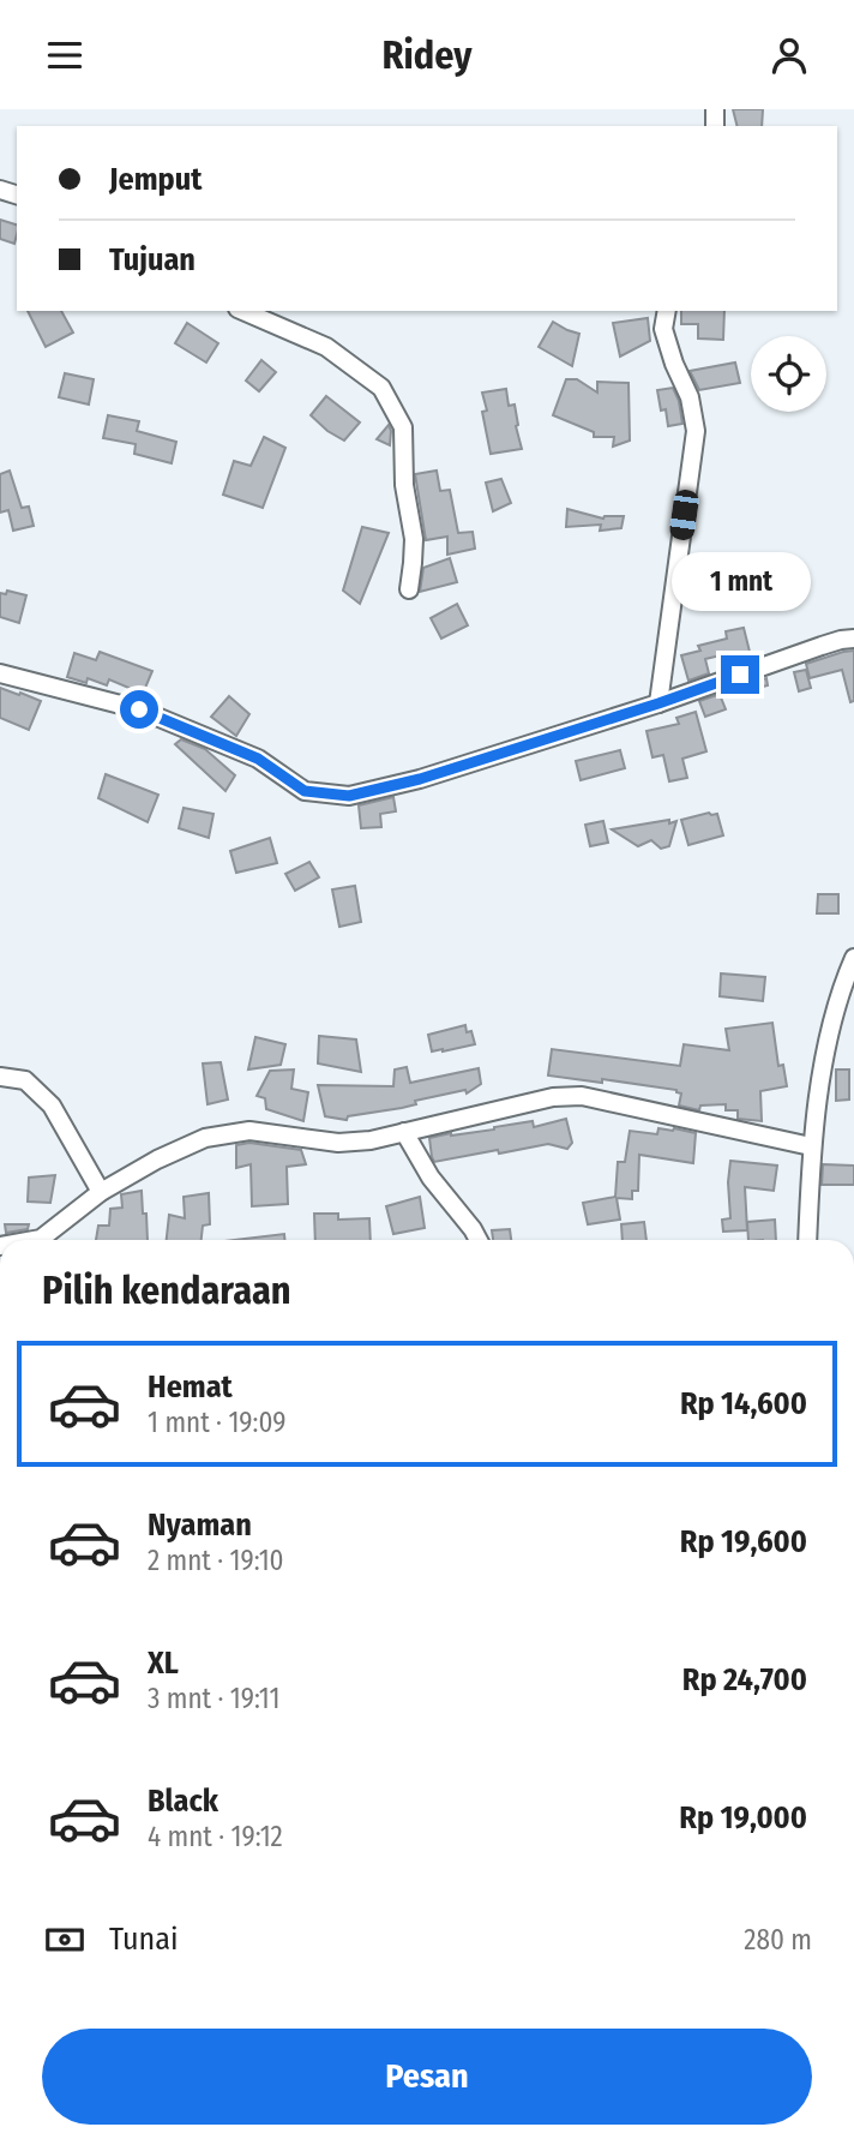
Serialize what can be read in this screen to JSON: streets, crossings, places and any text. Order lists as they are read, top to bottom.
{
  "page": {
    "header": "Ridey",
    "banner": ["Jemput", "Tujuan"],
    "bubble": "1 mnt",
    "heading": "Pilih kendaraan",
    "list": [
      {
        "name": "Hemat",
        "note": "1 mnt · 19:09",
        "value": "Rp 14,600"
      },
      {
        "name": "Nyaman",
        "note": "2 mnt · 19:10",
        "value": "Rp 19,600"
      },
      {
        "name": "XL",
        "note": "3 mnt · 19:11",
        "value": "Rp 24,700"
      },
      {
        "name": "Black",
        "note": "4 mnt · 19:12",
        "value": "Rp 19,000"
      }
    ],
    "pay": ["Tunai", "280 m"],
    "buttons": "Pesan"
  }
}
